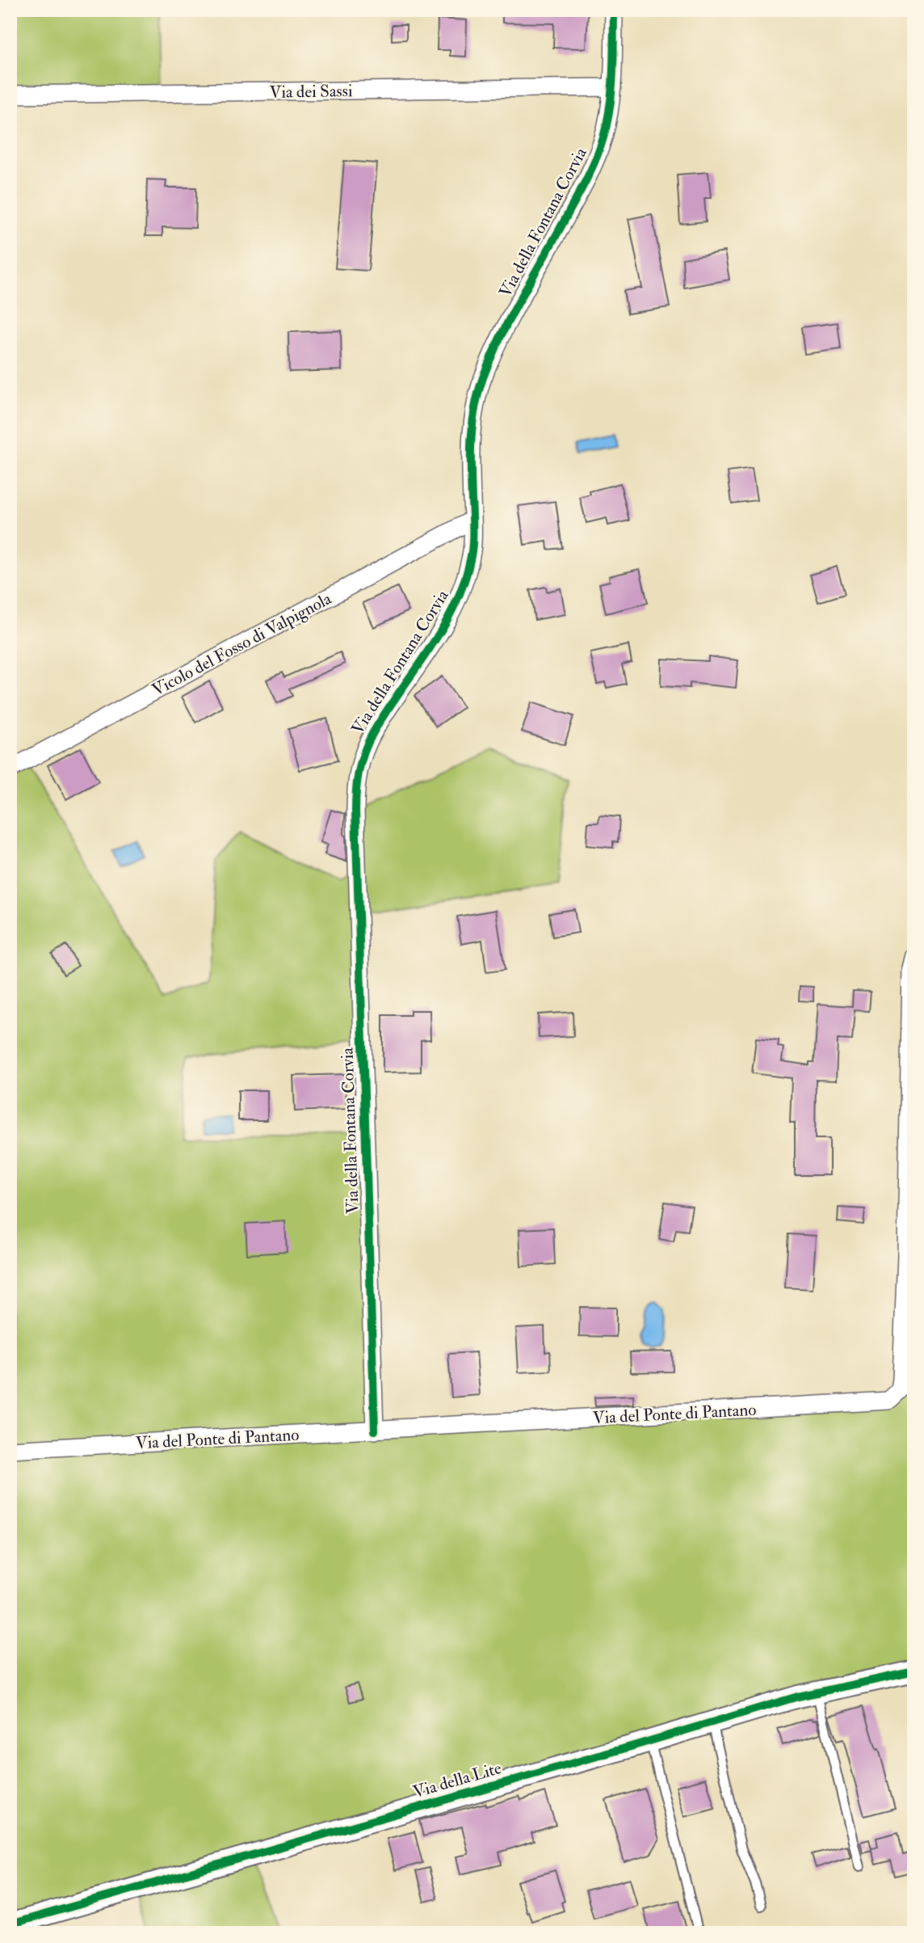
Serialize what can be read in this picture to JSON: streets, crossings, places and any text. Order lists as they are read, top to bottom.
{
  "streets": {
    "street": [
      "Via dei Sassi",
      "Via della Fontana Corvia",
      "Vicolo del Fosso di Valpignola",
      "Via del Ponte di Pantano",
      "Via della Lite"
    ]
  },
  "crossings": [
    ["Via dei Sassi", "Via della Fontana Corvia"],
    ["Via della Fontana Corvia", "Vicolo del Fosso di Valpignola"],
    ["Via della Fontana Corvia", "Via del Ponte di Pantano"]
  ]
}
